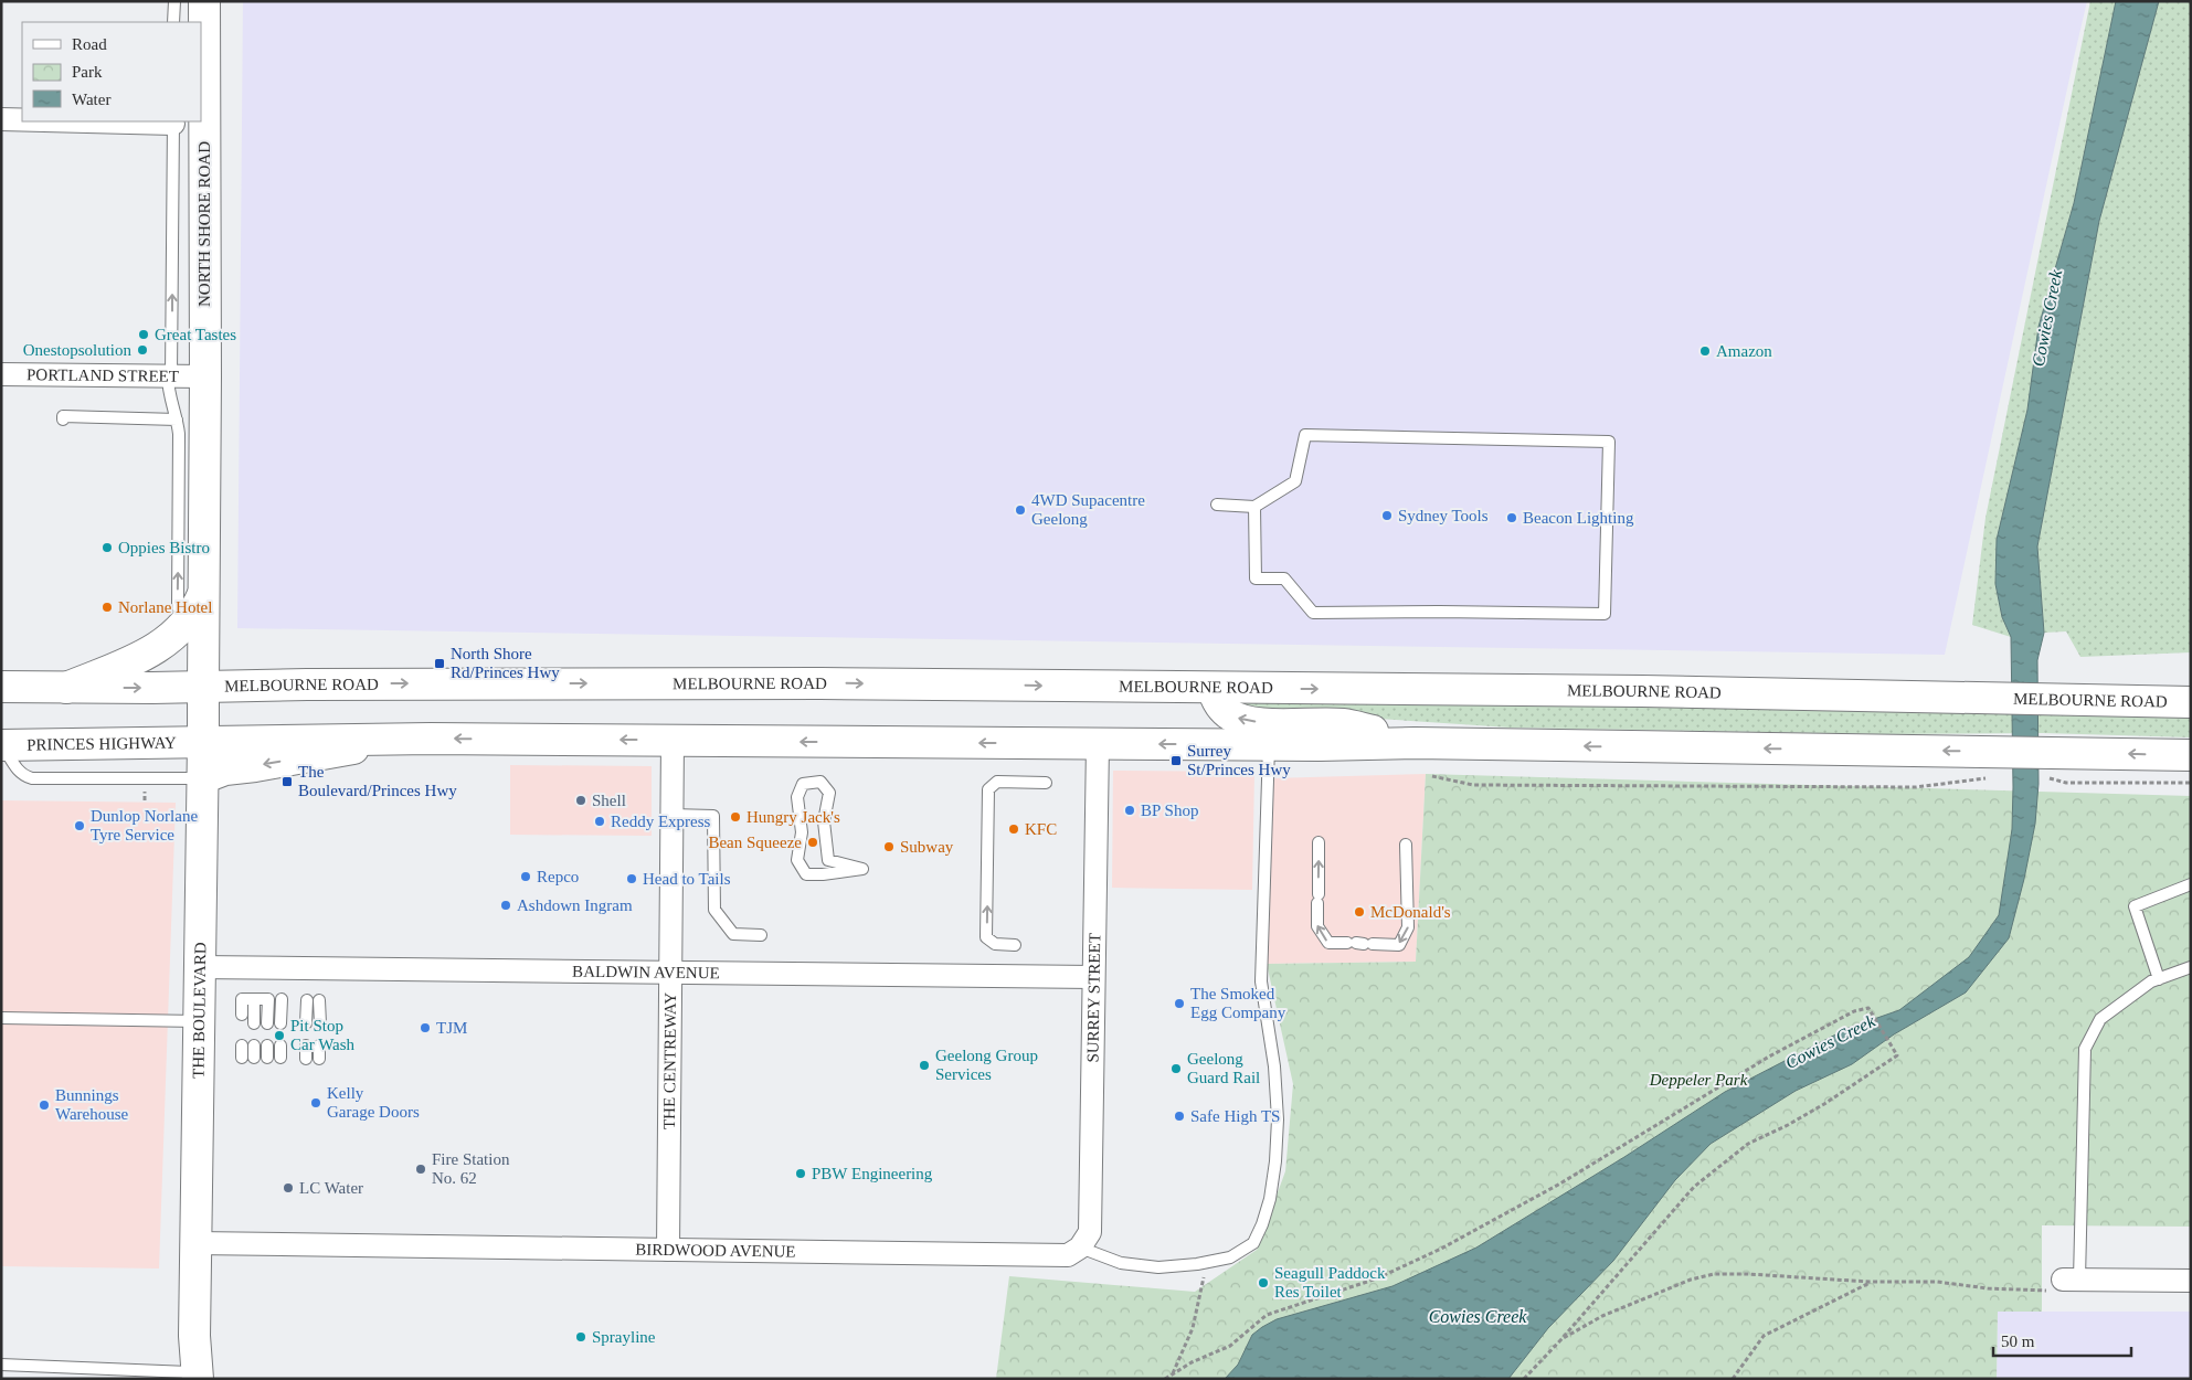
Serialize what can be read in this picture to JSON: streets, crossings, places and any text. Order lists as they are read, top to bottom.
{
  "streets": {
    "main road": [
      "NORTH SHORE ROAD",
      "MELBOURNE ROAD",
      "PRINCES HIGHWAY",
      "THE BOULEVARD"
    ],
    "street": [
      "PORTLAND STREET",
      "BALDWIN AVENUE",
      "SURREY STREET",
      "THE CENTREWAY",
      "BIRDWOOD AVENUE"
    ]
  },
  "crossings": [
    ["NORTH SHORE ROAD", "PORTLAND STREET"],
    ["NORTH SHORE ROAD", "MELBOURNE ROAD"],
    ["NORTH SHORE ROAD", "THE BOULEVARD"],
    ["MELBOURNE ROAD", "THE BOULEVARD"],
    ["PRINCES HIGHWAY", "THE BOULEVARD"],
    ["BALDWIN AVENUE", "SURREY STREET"],
    ["BALDWIN AVENUE", "THE BOULEVARD"],
    ["BALDWIN AVENUE", "THE CENTREWAY"],
    ["SURREY STREET", "BIRDWOOD AVENUE"],
    ["THE BOULEVARD", "BIRDWOOD AVENUE"],
    ["THE CENTREWAY", "BIRDWOOD AVENUE"]
  ],
  "water": ["Cowies Creek"],
  "parks": ["Deppeler Park"],
  "places": {
    "other": [
      "Great Tastes",
      "Onestopsolution",
      "Amazon",
      "4WD Supacentre Geelong",
      "Sydney Tools",
      "Beacon Lighting",
      "Oppies Bistro",
      "Norlane Hotel",
      "Shell",
      "BP Shop",
      "Hungry Jack's",
      "Reddy Express",
      "Dunlop Norlane Tyre Service",
      "KFC",
      "Bean Squeeze",
      "Subway",
      "Repco",
      "Head to Tails",
      "Ashdown Ingram",
      "McDonald's",
      "The Smoked Egg Company",
      "TJM",
      "Pit Stop Car Wash",
      "Geelong Group Services",
      "Geelong Guard Rail",
      "Kelly Garage Doors",
      "Bunnings Warehouse",
      "Safe High TS",
      "Fire Station No. 62",
      "PBW Engineering",
      "LC Water",
      "Seagull Paddock Res Toilet",
      "Sprayline"
    ],
    "transit": ["North Shore Rd/Princes Hwy", "Surrey St/Princes Hwy", "The Boulevard/Princes Hwy"]
  },
  "legend": ["Road", "Park", "Water"],
  "scale_bar": "50 m"
}
